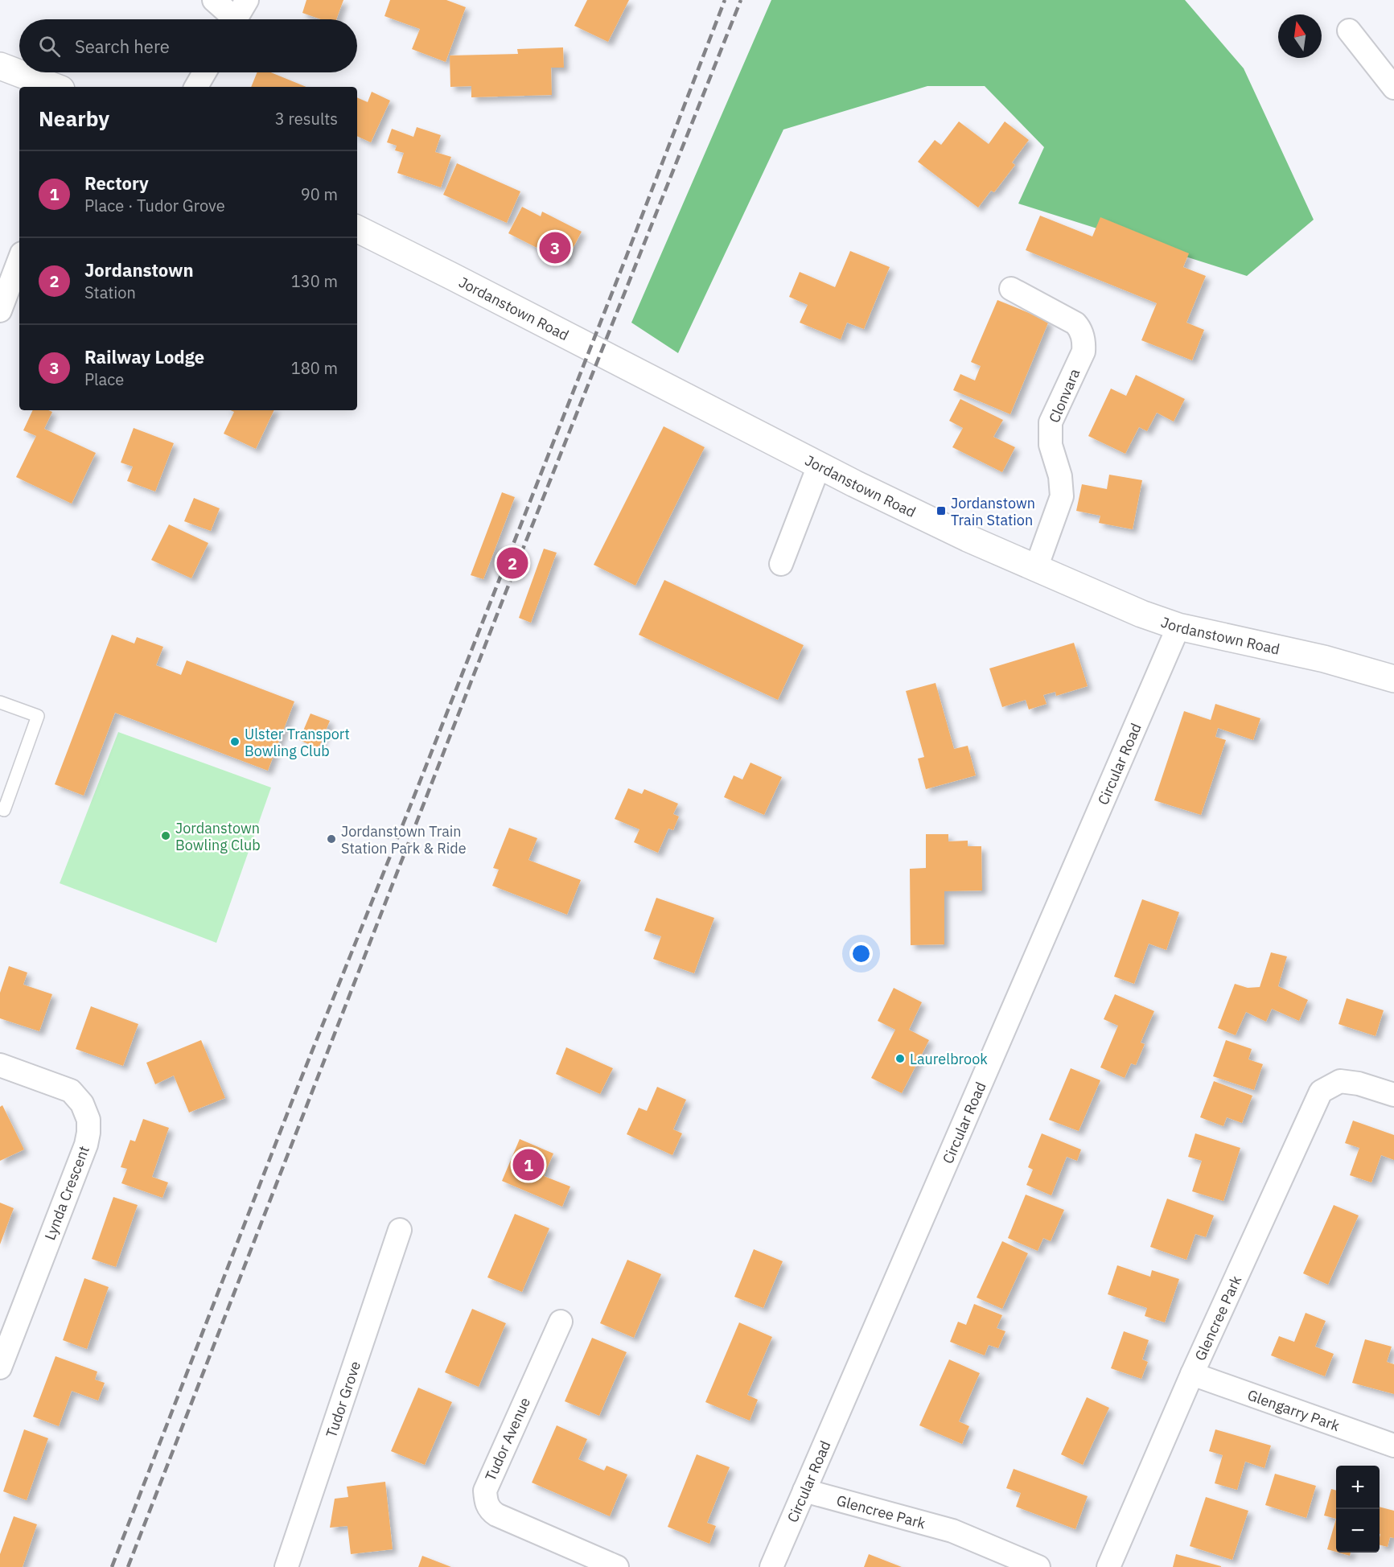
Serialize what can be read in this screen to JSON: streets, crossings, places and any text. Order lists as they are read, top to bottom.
{
  "streets": {
    "street": [
      "Jordanstown Road",
      "Clonvara",
      "Circular Road",
      "Lynda Crescent",
      "Glencree Park",
      "Tudor Grove",
      "Glengarry Park",
      "Tudor Avenue"
    ]
  },
  "crossings": [
    ["Jordanstown Road", "Clonvara"],
    ["Jordanstown Road", "Circular Road"],
    ["Circular Road", "Glencree Park"],
    ["Glencree Park", "Glengarry Park"]
  ],
  "places": {
    "transit": ["Jordanstown Train Station"],
    "other": [
      "Ulster Transport Bowling Club",
      "Jordanstown Bowling Club",
      "Jordanstown Train Station Park & Ride",
      "Laurelbrook"
    ]
  },
  "north": "top",
  "page": {
    "search": "Search here",
    "heading": ["Nearby", "3 results"],
    "list": [
      {
        "mark": "1",
        "name": "Rectory",
        "note": "Place · Tudor Grove",
        "value": "90 m"
      },
      {
        "mark": "2",
        "name": "Jordanstown",
        "note": "Station",
        "value": "130 m"
      },
      {
        "mark": "3",
        "name": "Railway Lodge",
        "note": "Place",
        "value": "180 m"
      }
    ],
    "pins": ["3", "2", "1"],
    "map_buttons": ["+", "−"]
  }
}
